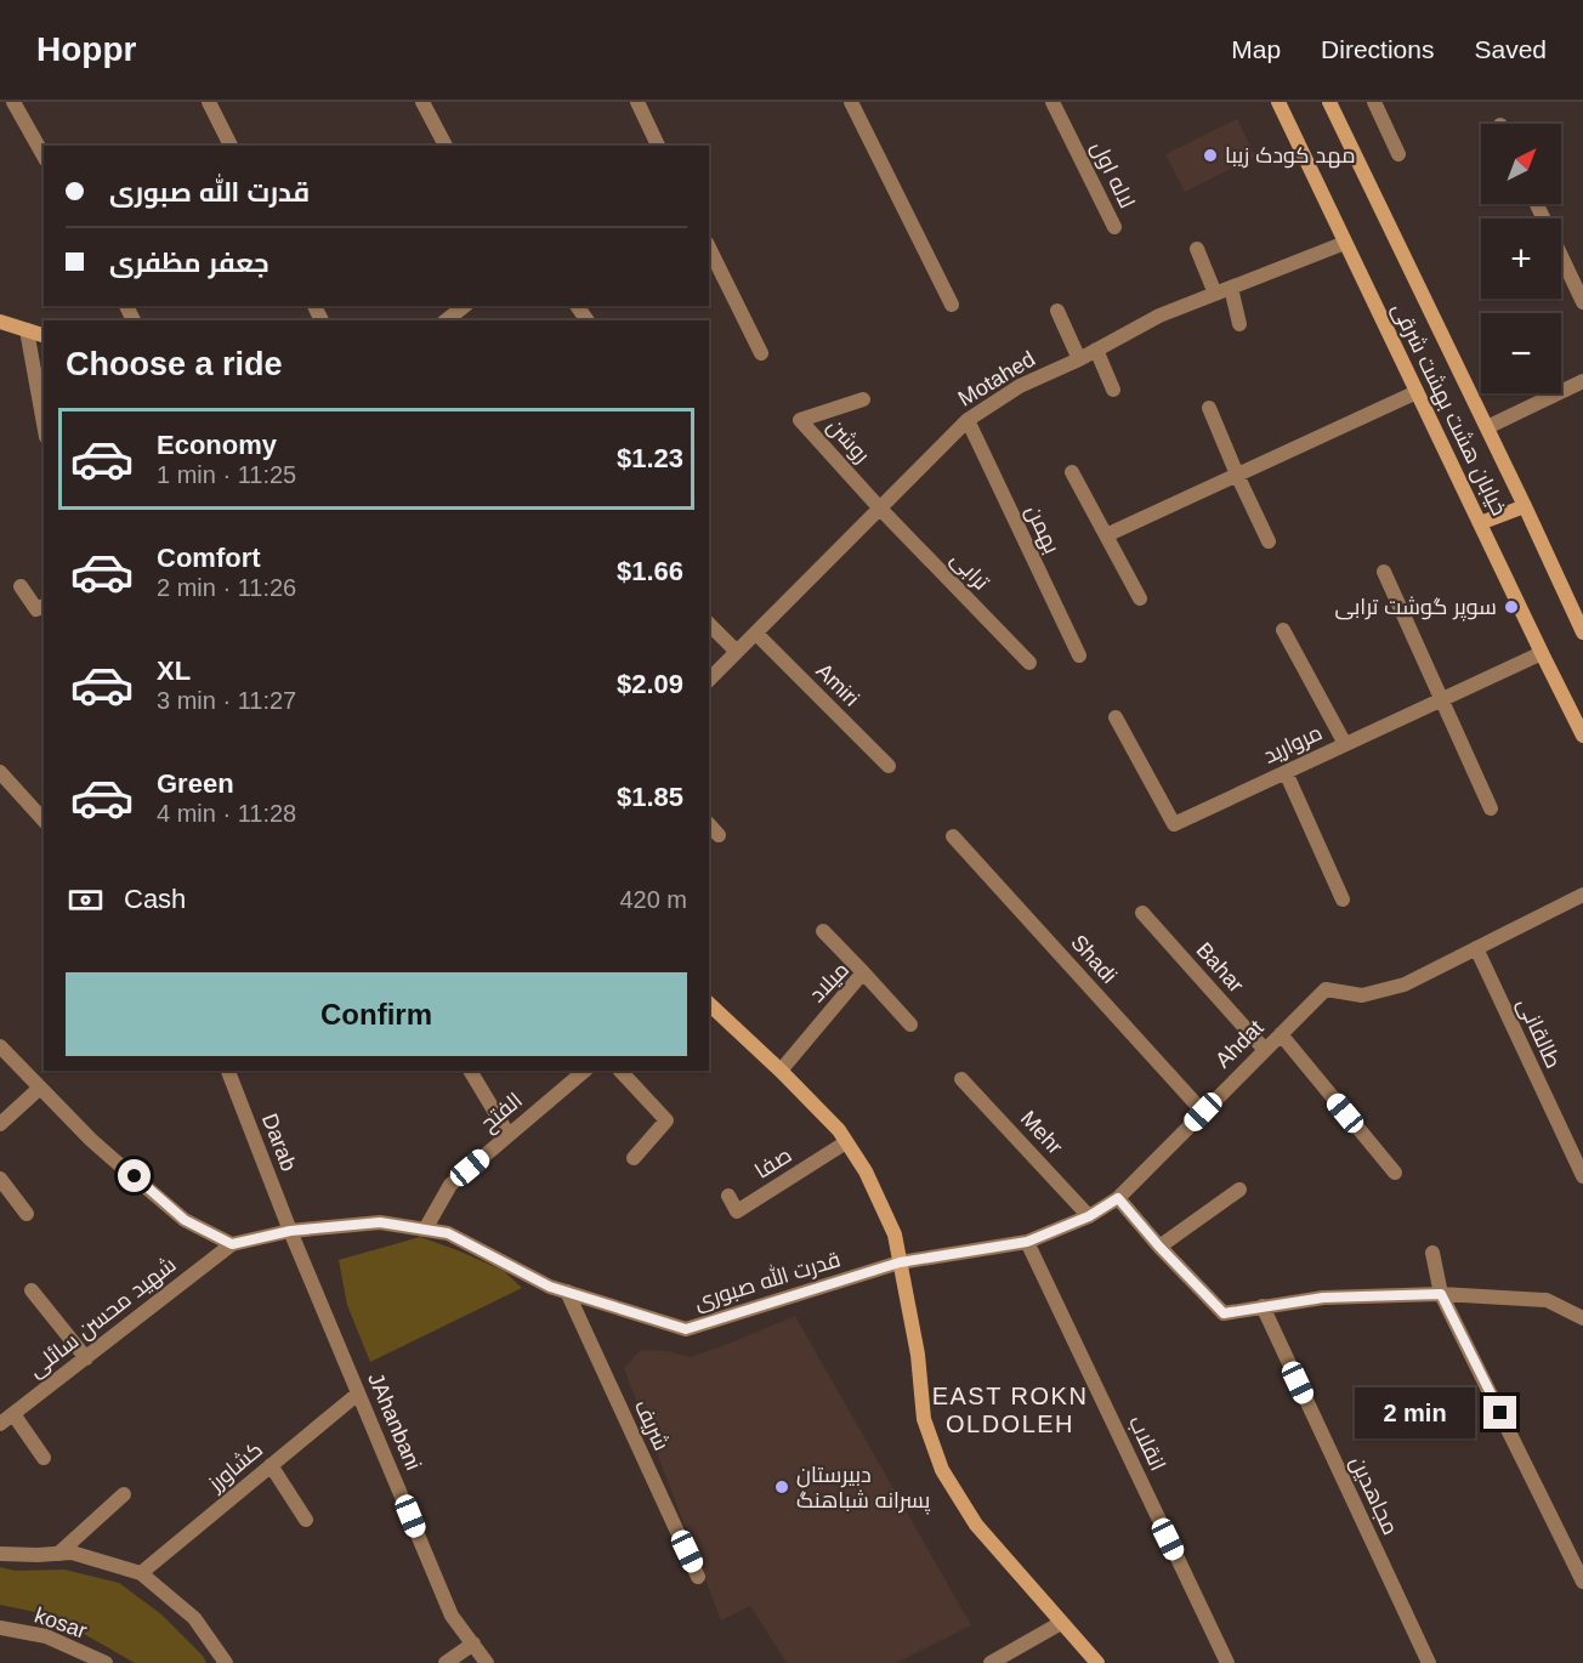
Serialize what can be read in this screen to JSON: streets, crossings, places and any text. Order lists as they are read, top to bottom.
{
  "streets": {
    "main road": ["خیابان هشت بهشت شرقی"],
    "street": [
      "لاله اول",
      "Motahed",
      "روشن",
      "بهمن",
      "ترابی",
      "Amiri",
      "مروارید",
      "Shadi",
      "Bahar",
      "میلاد",
      "طالقانی",
      "Ahdat",
      "الفتح",
      "Mehr",
      "Darab",
      "صفا",
      "قدرت الله صبوری",
      "شهید محسن سائلی",
      "JAhanbani",
      "شریف",
      "انقلاب",
      "کشاورز",
      "مجاهدین",
      "kosar"
    ]
  },
  "crossings": [
    ["Motahed", "خیابان هشت بهشت شرقی"],
    ["Motahed", "روشن"],
    ["Motahed", "بهمن"],
    ["Motahed", "ترابی"],
    ["Motahed", "Amiri"],
    ["خیابان هشت بهشت شرقی", "مروارید"],
    ["روشن", "ترابی"],
    ["Shadi", "Ahdat"],
    ["Bahar", "Ahdat"],
    ["طالقانی", "Ahdat"],
    ["Ahdat", "Mehr"],
    ["Ahdat", "قدرت الله صبوری"],
    ["Ahdat", "انقلاب"],
    ["الفتح", "قدرت الله صبوری"],
    ["Darab", "قدرت الله صبوری"],
    ["Darab", "JAhanbani"],
    ["قدرت الله صبوری", "شهید محسن سائلی"],
    ["قدرت الله صبوری", "JAhanbani"],
    ["قدرت الله صبوری", "شریف"],
    ["JAhanbani", "کشاورز"]
  ],
  "districts": ["EAST ROKN OLDOLEH"],
  "places": ["مهد کودک زیبا", "سوپر گوشت ترابی", "دبیرستان پسرانه شباهنگ"],
  "north": "top right",
  "page": {
    "header": "Hoppr",
    "nav": ["Map", "Directions", "Saved"],
    "map_buttons": ["+", "−"],
    "banner": ["قدرت الله صبوری", "جعفر مظفری"],
    "heading": "Choose a ride",
    "list": [
      {
        "name": "Economy",
        "note": "1 min · 11:25",
        "value": "$1.23"
      },
      {
        "name": "Comfort",
        "note": "2 min · 11:26",
        "value": "$1.66"
      },
      {
        "name": "XL",
        "note": "3 min · 11:27",
        "value": "$2.09"
      },
      {
        "name": "Green",
        "note": "4 min · 11:28",
        "value": "$1.85"
      }
    ],
    "pay": ["Cash", "420 m"],
    "buttons": "Confirm",
    "bubble": "2 min"
  }
}
